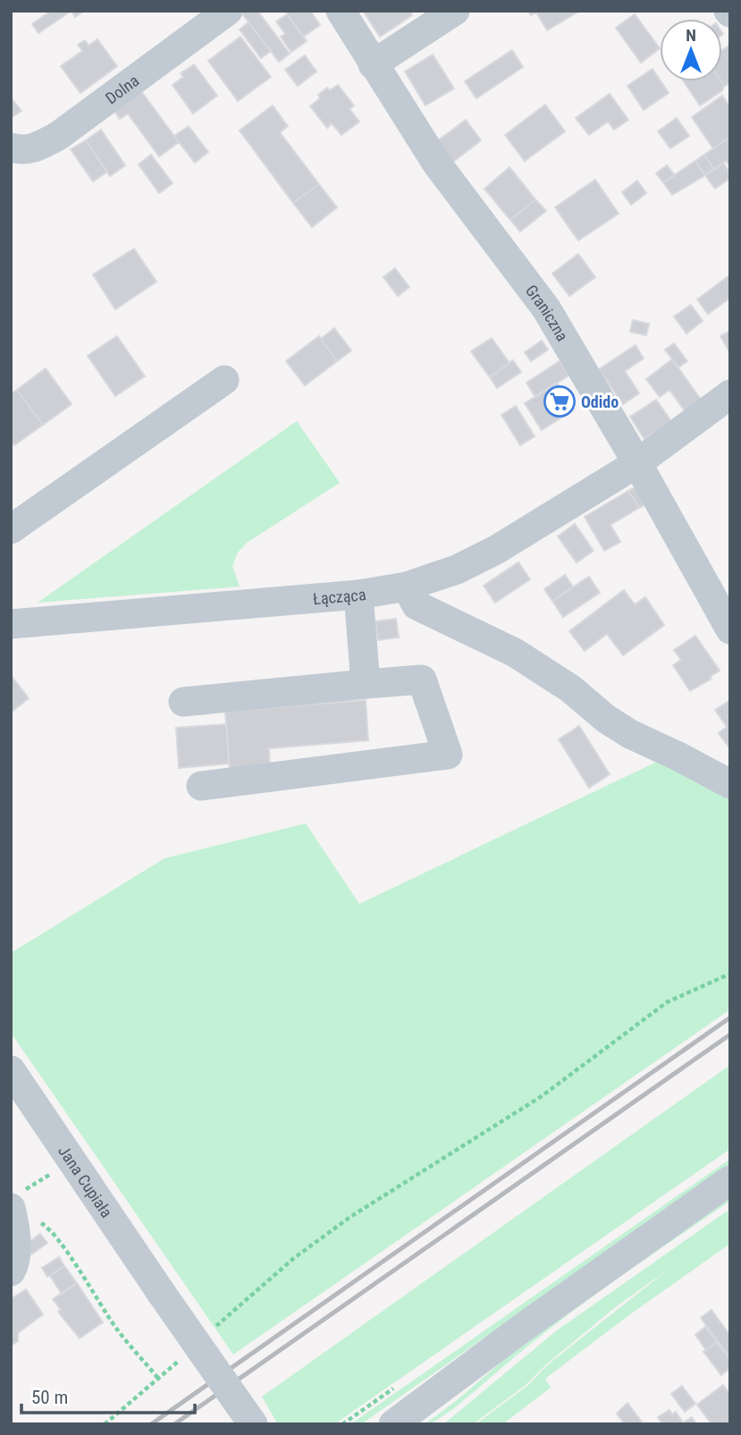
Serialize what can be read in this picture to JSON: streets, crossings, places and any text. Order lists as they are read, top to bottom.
{
  "streets": {
    "street": [
      "Dolna",
      "Graniczna",
      "Łącząca",
      "Jana Cupiała"
    ]
  },
  "crossings": [
    ["Graniczna", "Łącząca"]
  ],
  "places": {
    "supermarket": ["Odido"]
  },
  "scale_bar": "50 m",
  "north": "top"
}
